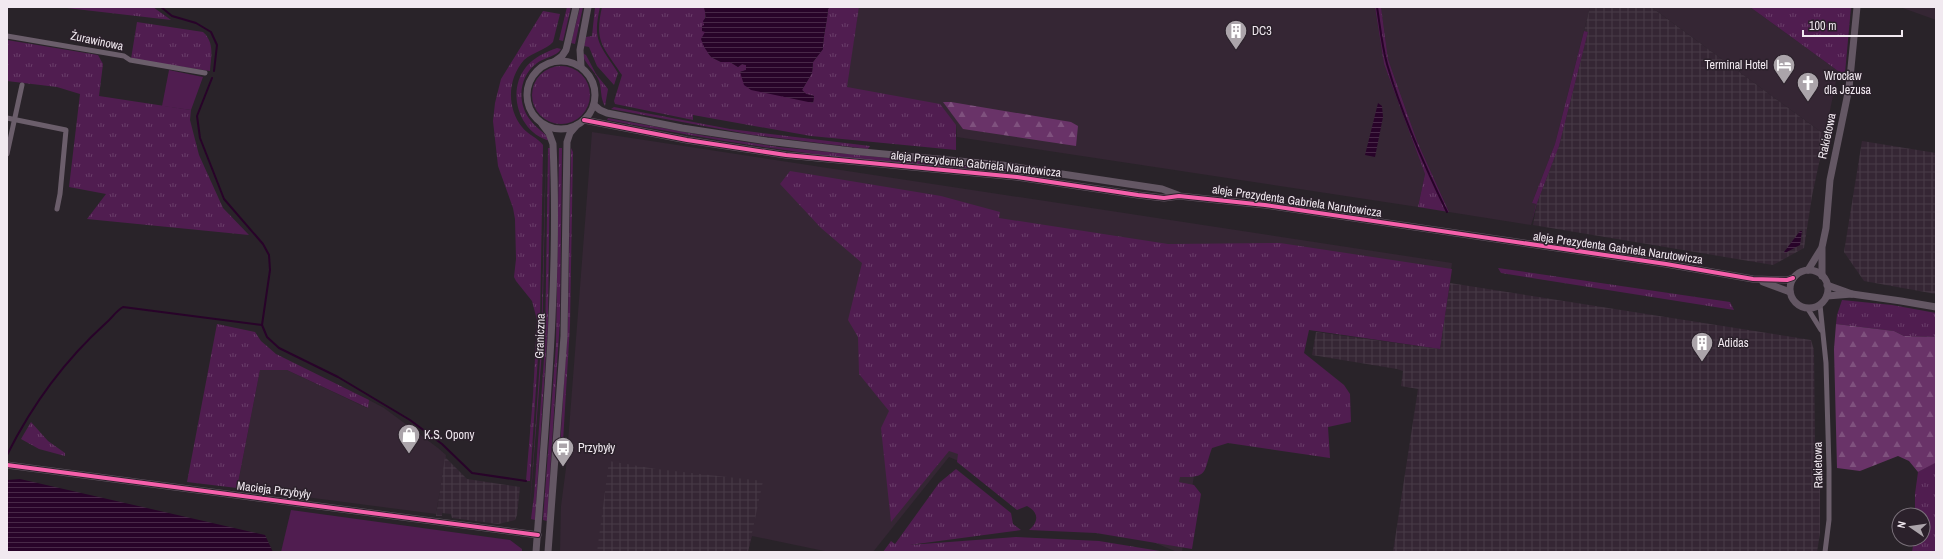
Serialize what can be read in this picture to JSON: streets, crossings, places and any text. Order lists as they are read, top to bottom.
{
  "streets": {
    "street": [
      "Żurawinowa",
      "Rakietowa",
      "aleja Prezydenta Gabriela Narutowicza",
      "Graniczna",
      "Macieja Przybyły"
    ]
  },
  "crossings": [
    ["Rakietowa", "aleja Prezydenta Gabriela Narutowicza"],
    ["aleja Prezydenta Gabriela Narutowicza", "Graniczna"],
    ["Graniczna", "Macieja Przybyły"]
  ],
  "places": {
    "building": ["DC3", "Adidas"],
    "hotel": ["Terminal Hotel"],
    "church": ["Wrocław dla Jezusa"],
    "shop": ["K.S. Opony"],
    "bus stop": ["Przybyły"]
  },
  "scale_bar": "100 m",
  "north": "left"
}
